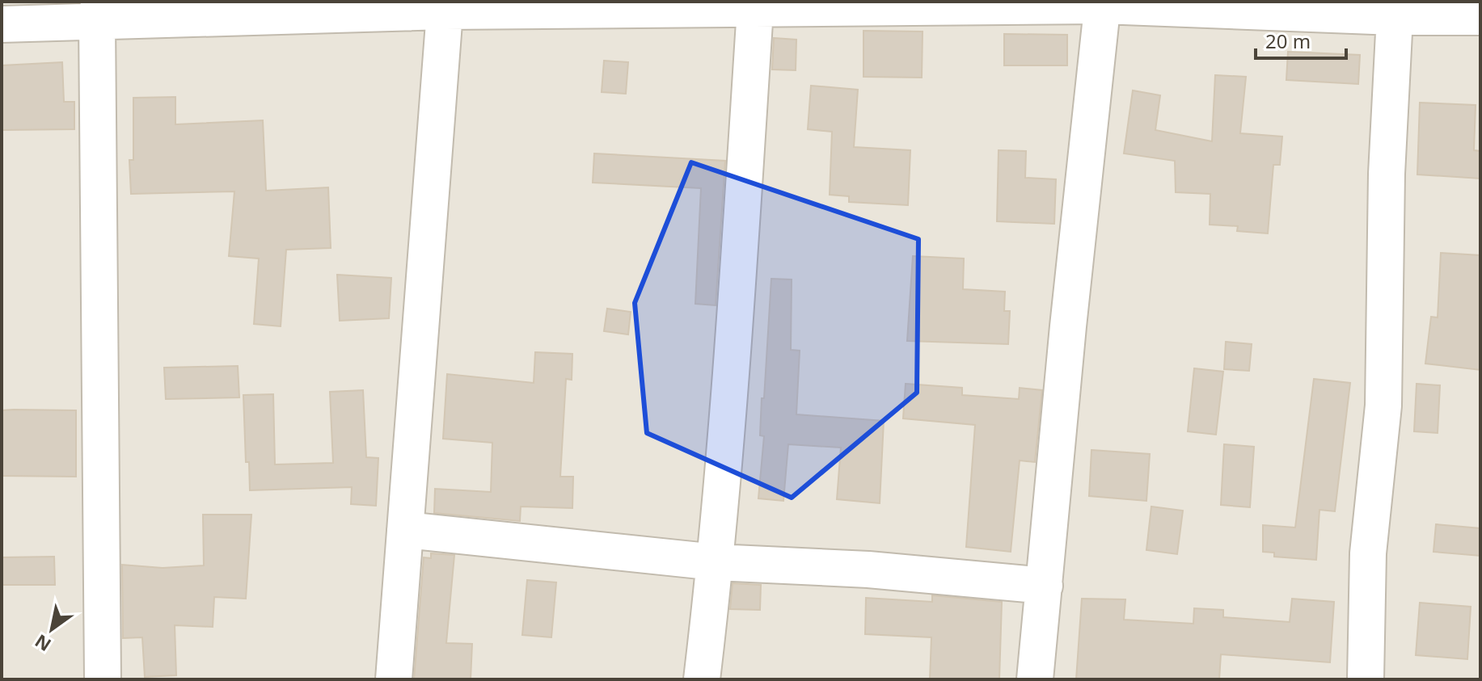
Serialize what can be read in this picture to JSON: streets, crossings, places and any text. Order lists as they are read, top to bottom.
{
  "scale_bar": "20 m",
  "north": "bottom left"
}
